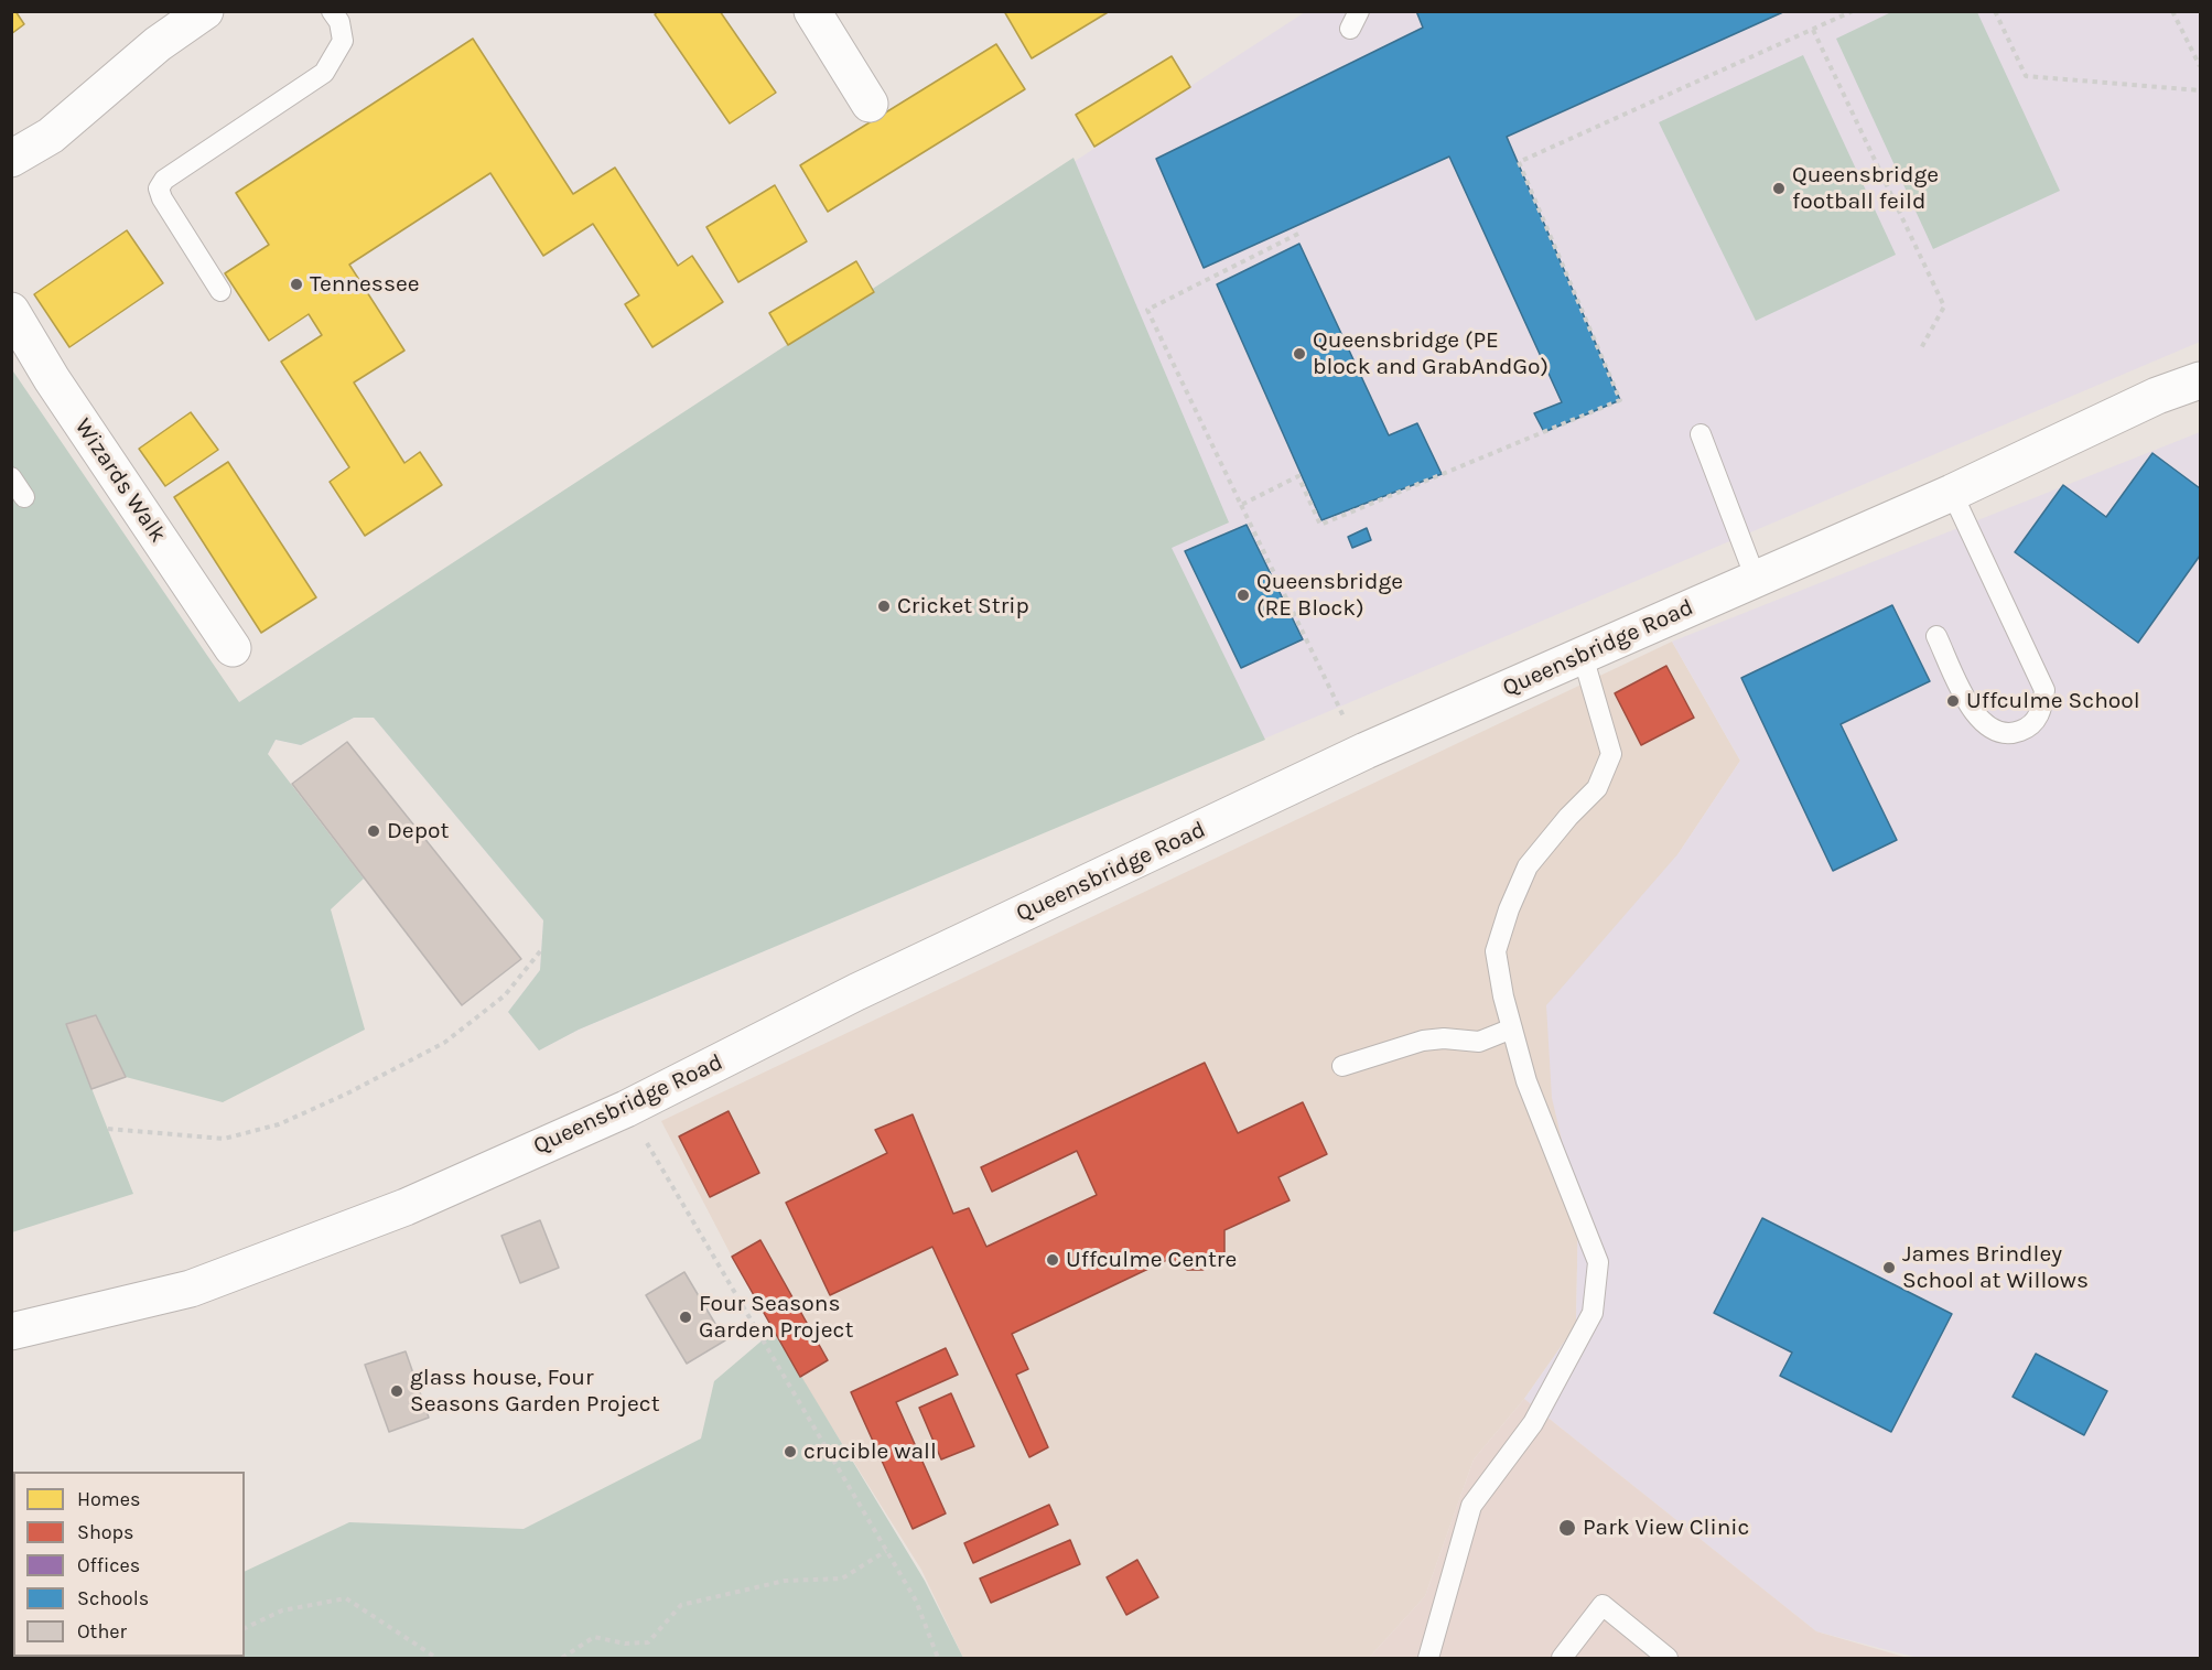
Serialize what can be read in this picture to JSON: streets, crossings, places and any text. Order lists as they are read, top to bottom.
{
  "streets": {
    "street": ["Wizards Walk", "Queensbridge Road"]
  },
  "places": [
    "Queensbridge football feild",
    "Tennessee",
    "Queensbridge (PE block and GrabAndGo)",
    "Queensbridge (RE Block)",
    "Cricket Strip",
    "Uffculme School",
    "Depot",
    "Uffculme Centre",
    "James Brindley School at Willows",
    "Four Seasons Garden Project",
    "glass house, Four Seasons Garden Project",
    "crucible wall",
    "Park View Clinic"
  ],
  "legend": [
    "Homes",
    "Shops",
    "Offices",
    "Schools",
    "Other"
  ]
}
